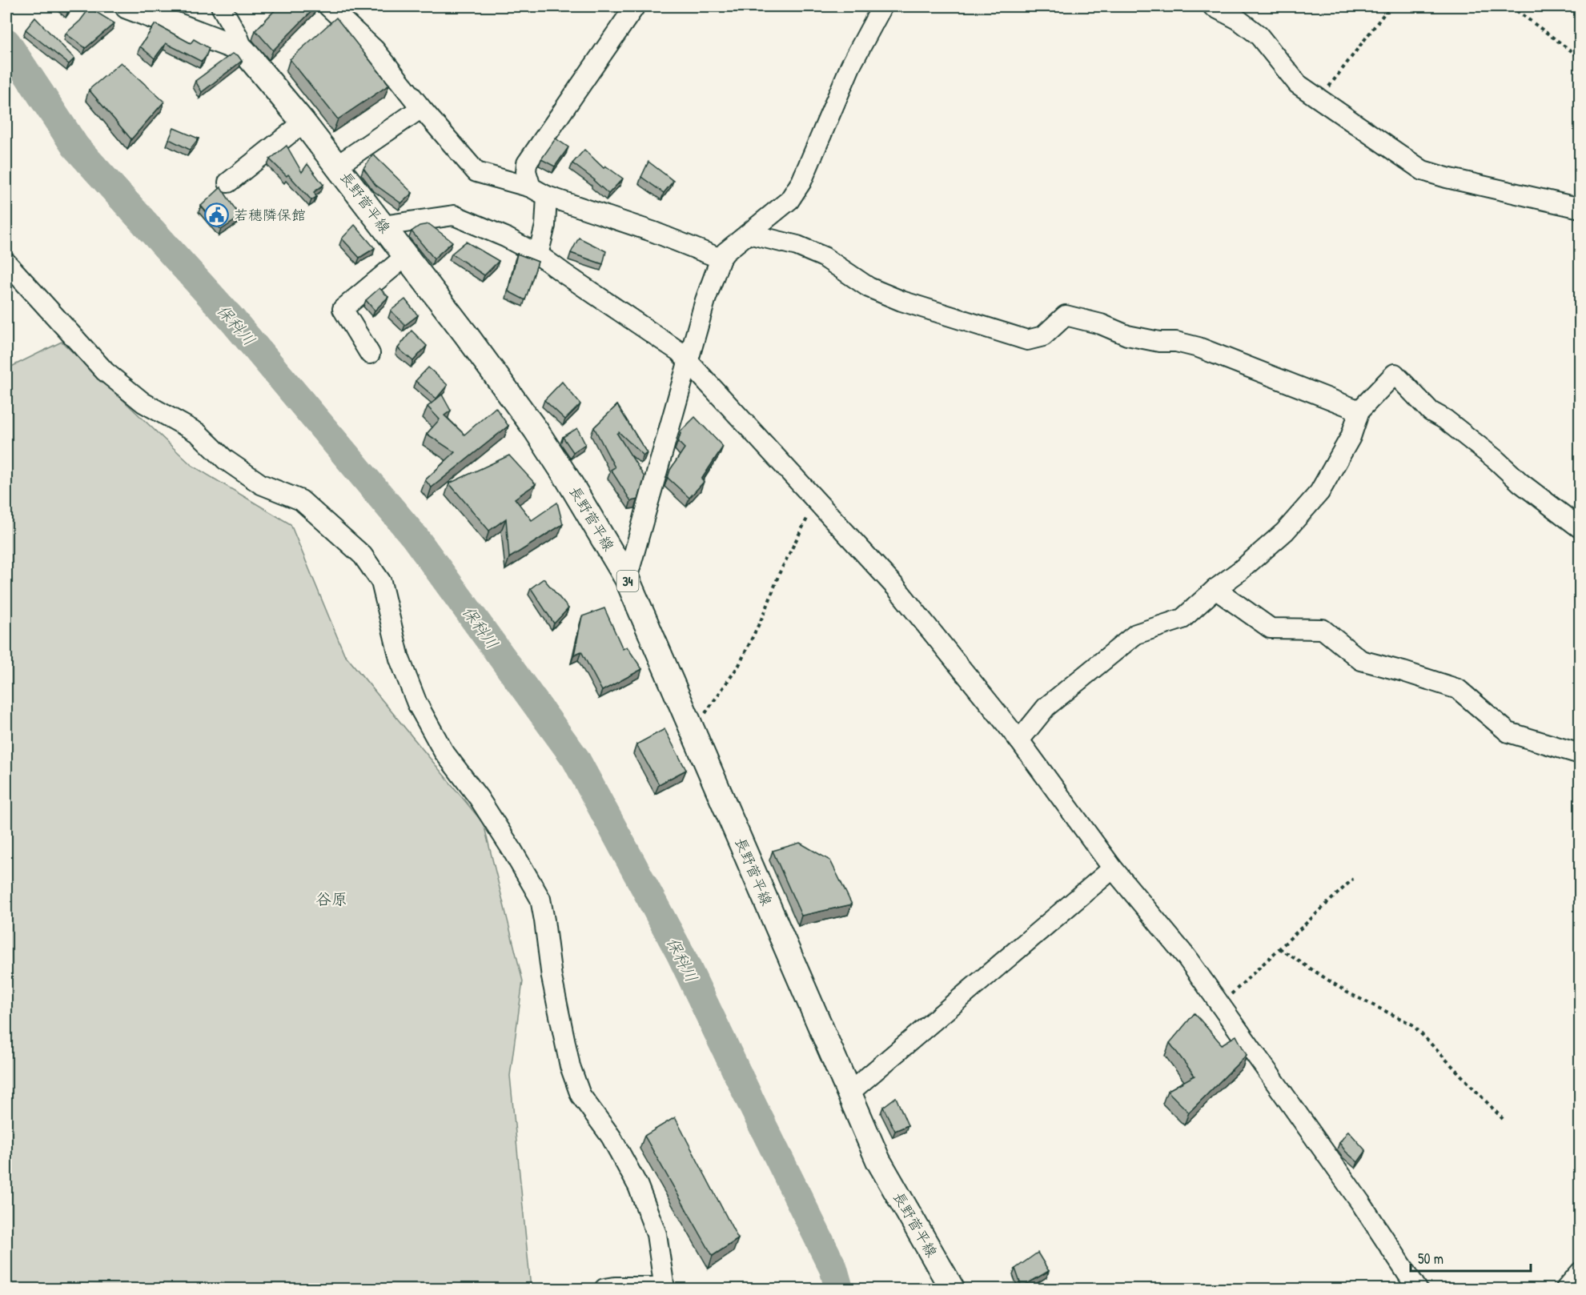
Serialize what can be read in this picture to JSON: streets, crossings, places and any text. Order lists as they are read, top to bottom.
{
  "streets": {
    "main road": ["長野菅平線", "34"]
  },
  "districts": ["谷原"],
  "water": ["保科川"],
  "places": {
    "public building": ["若穂隣保館"]
  },
  "scale_bar": "50 m"
}
